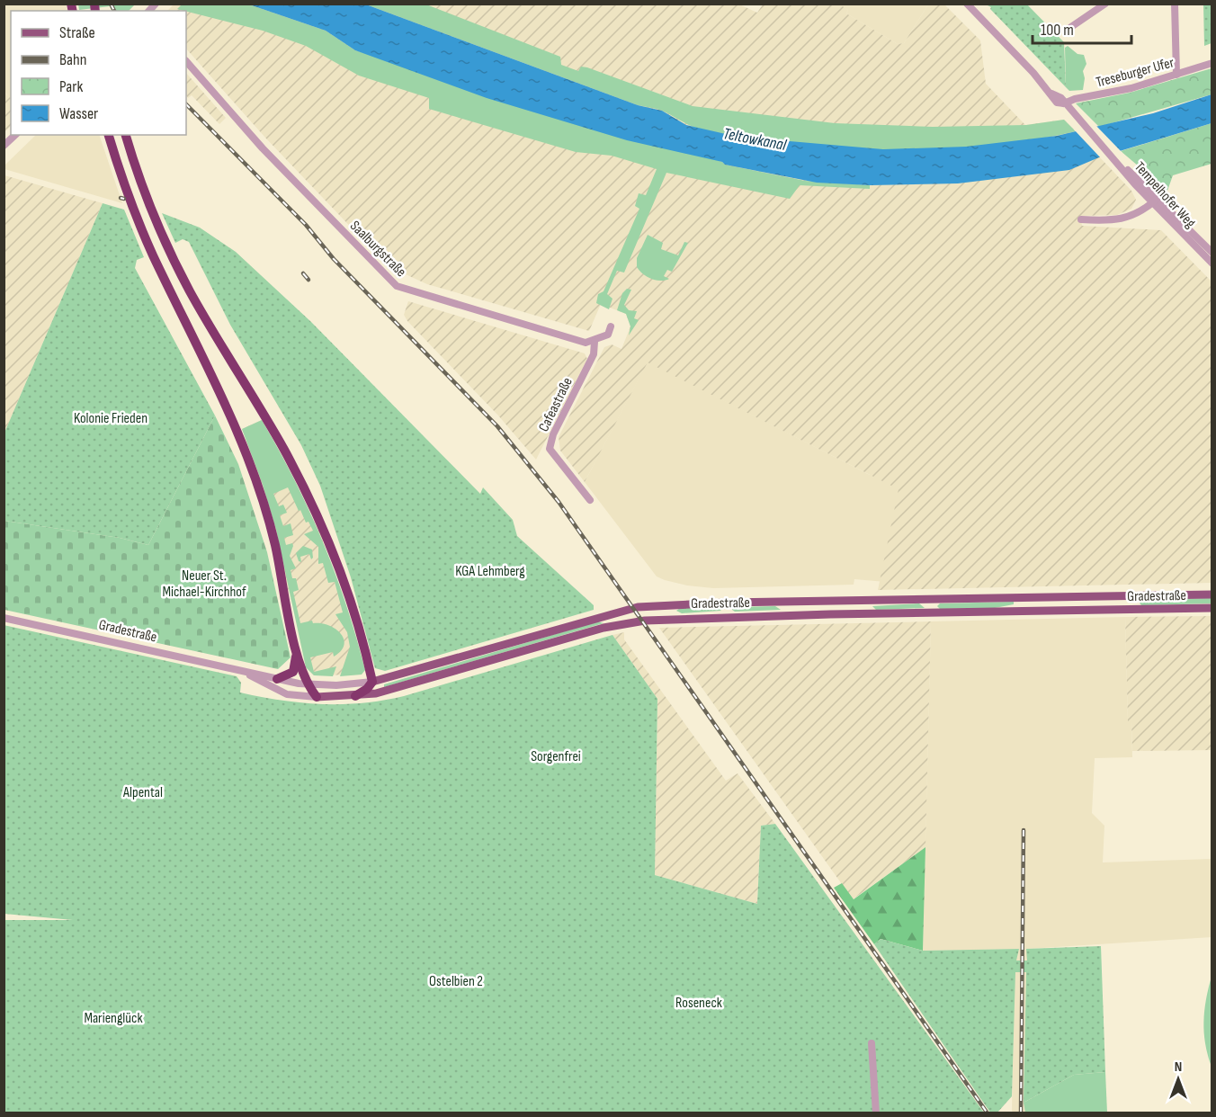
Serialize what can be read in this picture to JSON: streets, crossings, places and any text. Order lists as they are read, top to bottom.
{
  "streets": {
    "main road": ["Gradestraße"],
    "street": [
      "Treseburger Ufer",
      "Tempelhofer Weg",
      "Saalburgstraße",
      "Cafeastraße"
    ]
  },
  "crossings": [
    ["Treseburger Ufer", "Tempelhofer Weg"],
    ["Saalburgstraße", "Cafeastraße"]
  ],
  "water": ["Teltowkanal"],
  "parks": [
    "Kolonie Frieden",
    "KGA Lehmberg",
    "Neuer St. Michael-Kirchhof",
    "Sorgenfrei",
    "Alpental",
    "Ostelbien 2",
    "Roseneck",
    "Marienglück"
  ],
  "legend": [
    "Straße",
    "Bahn",
    "Park",
    "Wasser"
  ],
  "scale_bar": "100 m",
  "north": "top"
}
